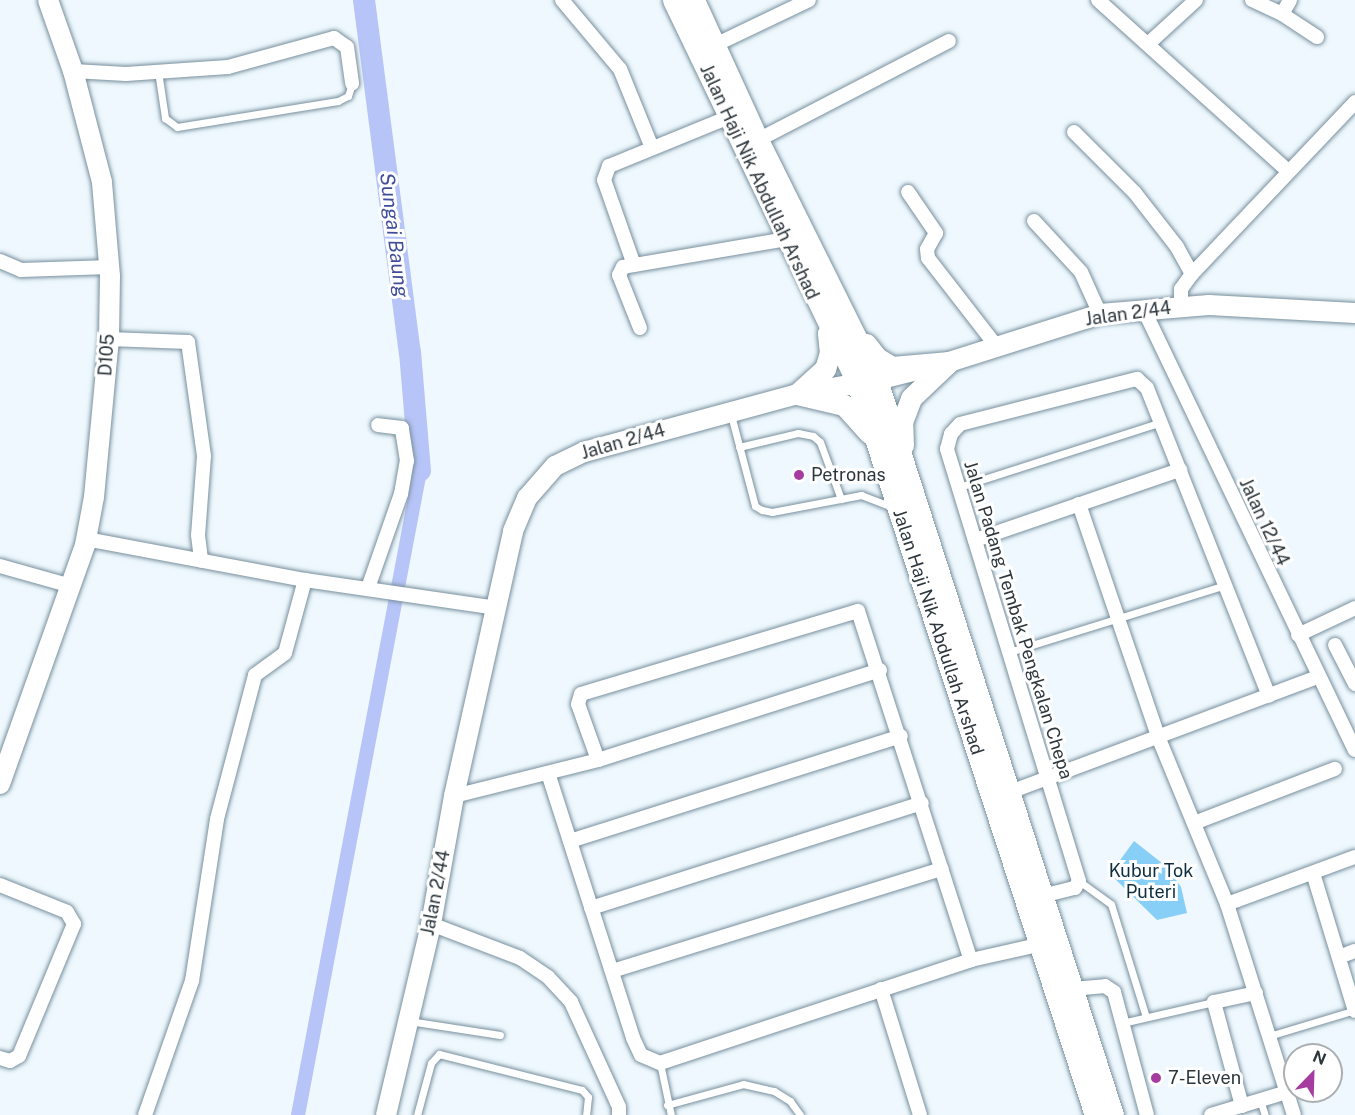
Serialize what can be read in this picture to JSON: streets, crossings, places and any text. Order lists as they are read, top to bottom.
{
  "streets": {
    "main road": ["Jalan Haji Nik Abdullah Arshad"],
    "street": [
      "Jalan 2/44",
      "D105",
      "Jalan 12/44",
      "Jalan Padang Tembak Pengkalan Chepa"
    ]
  },
  "crossings": [
    ["Jalan Haji Nik Abdullah Arshad", "Jalan 2/44"],
    ["Jalan 2/44", "Jalan 12/44"]
  ],
  "water": ["Sungai Baung"],
  "parks": ["Kubur Tok Puteri"],
  "places": ["Petronas", "7-Eleven"],
  "north": "top right"
}
